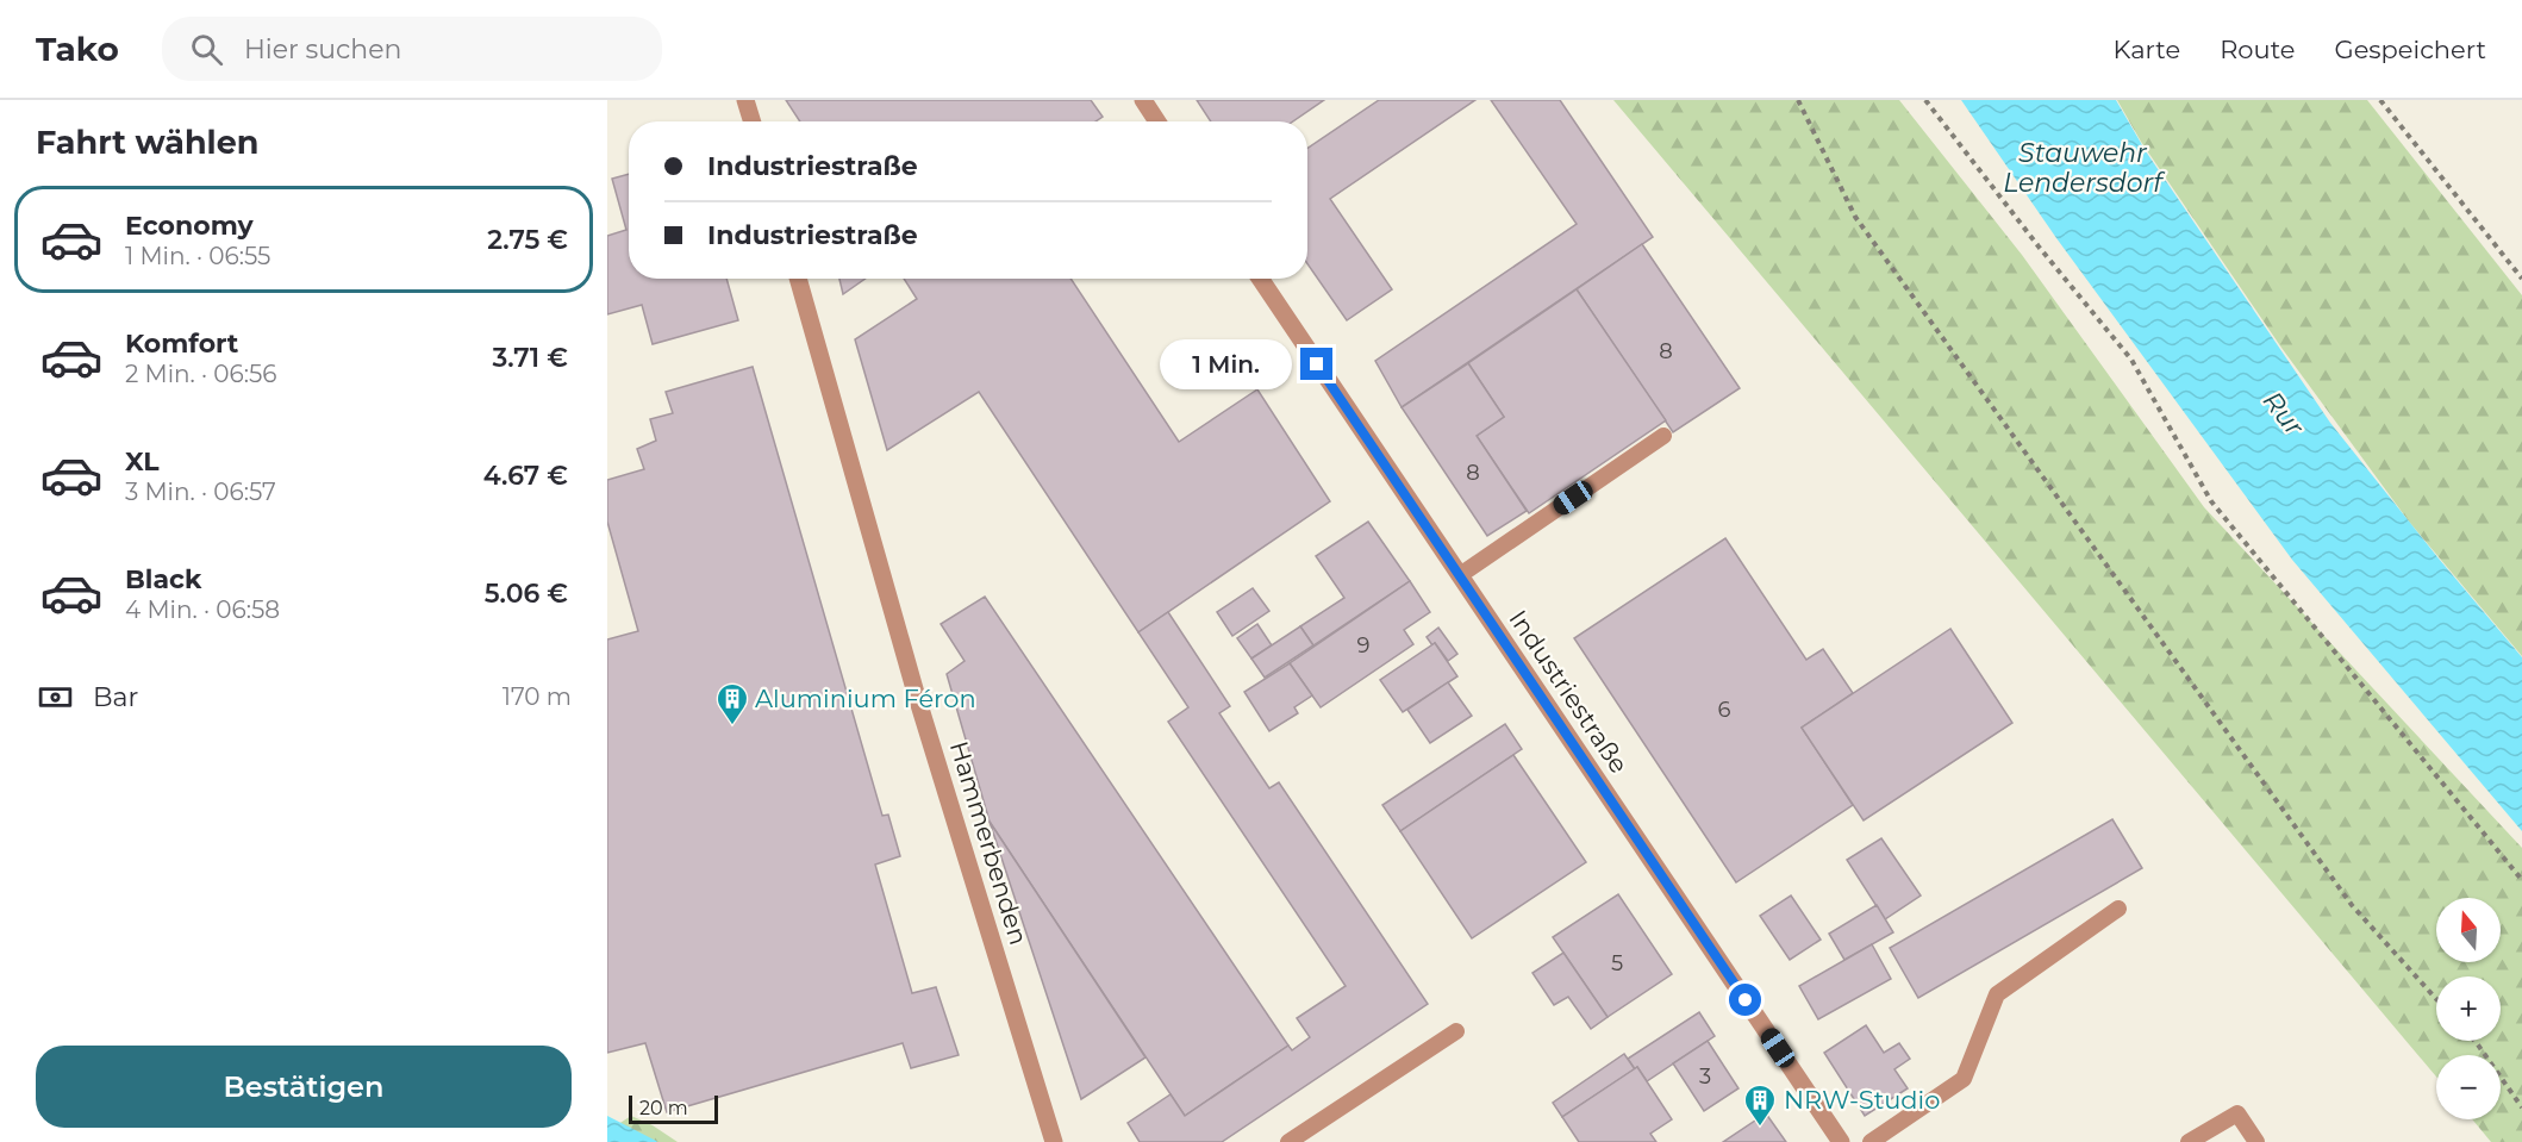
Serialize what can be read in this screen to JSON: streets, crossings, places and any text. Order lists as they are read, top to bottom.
{
  "streets": {
    "street": ["Industriestraße", "Hammerbenden"]
  },
  "water": ["Stauwehr Lendersdorf", "Rur"],
  "places": {
    "building": ["Aluminium Féron", "NRW-Studio"]
  },
  "house_numbers": [
    "8",
    "8",
    "9",
    "6",
    "5",
    "3"
  ],
  "scale_bar": "20 m",
  "north": "top",
  "page": {
    "header": "Tako",
    "search": "Hier suchen",
    "nav": ["Karte", "Route", "Gespeichert"],
    "heading": "Fahrt wählen",
    "banner": ["Industriestraße", "Industriestraße"],
    "list": [
      {
        "name": "Economy",
        "note": "1 Min. · 06:55",
        "value": "2.75 €"
      },
      {
        "name": "Komfort",
        "note": "2 Min. · 06:56",
        "value": "3.71 €"
      },
      {
        "name": "XL",
        "note": "3 Min. · 06:57",
        "value": "4.67 €"
      },
      {
        "name": "Black",
        "note": "4 Min. · 06:58",
        "value": "5.06 €"
      }
    ],
    "bubble": "1 Min.",
    "pay": ["Bar", "170 m"],
    "map_buttons": ["+", "−"],
    "buttons": "Bestätigen",
    "scale": "20 m"
  }
}
